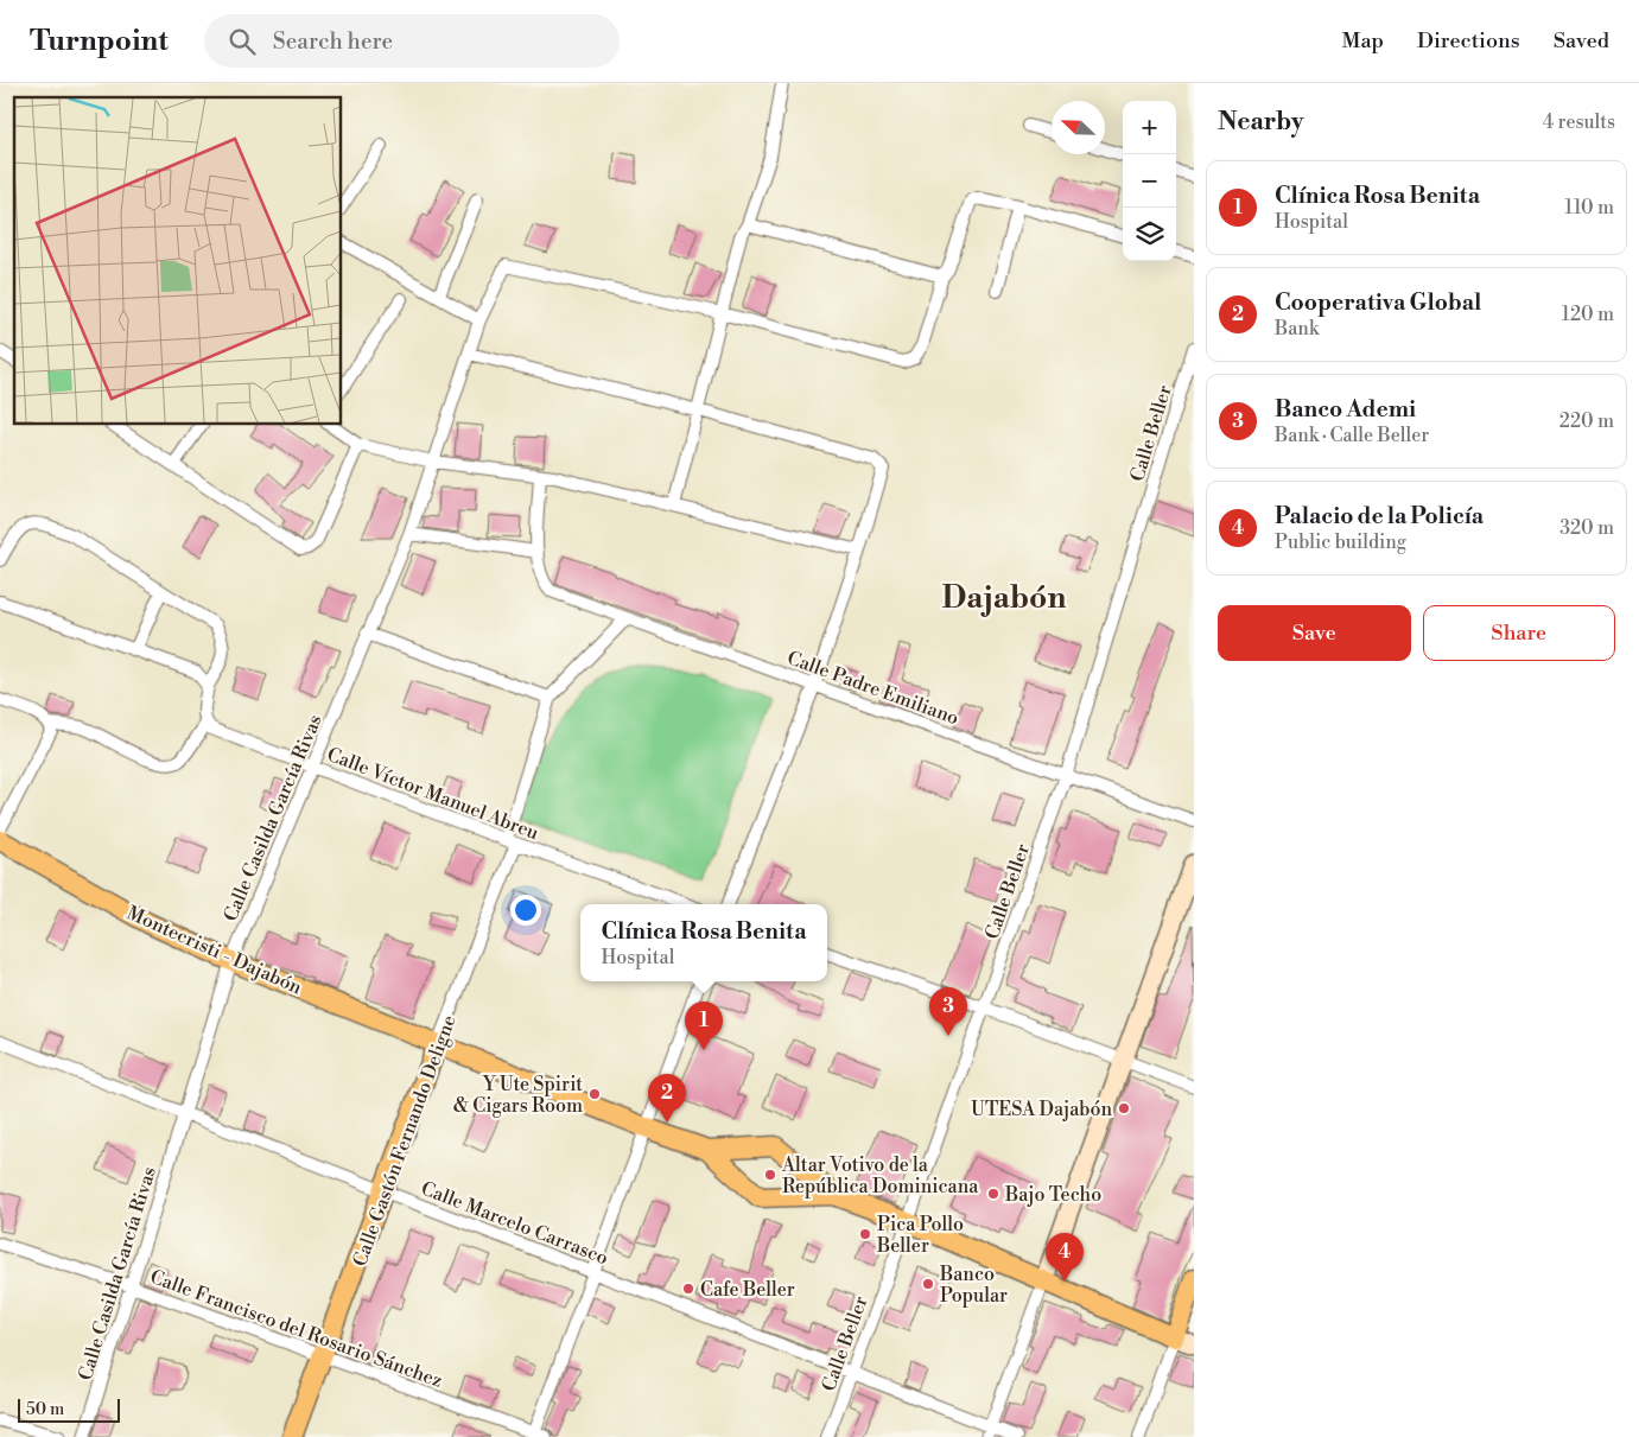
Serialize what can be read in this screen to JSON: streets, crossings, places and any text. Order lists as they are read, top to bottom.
{
  "streets": {
    "main road": ["Montecristi - Dajabón", "Calle Gastón Fernando Deligne"],
    "street": [
      "Calle Beller",
      "Calle Padre Emiliano",
      "Calle Víctor Manuel Abreu",
      "Calle Casilda García Rivas",
      "Calle Marcelo Carrasco",
      "Calle Francisco del Rosario Sánchez"
    ]
  },
  "crossings": [
    ["Calle Beller", "Calle Padre Emiliano"],
    ["Calle Beller", "Calle Marcelo Carrasco"],
    ["Calle Víctor Manuel Abreu", "Calle Casilda García Rivas"],
    ["Calle Víctor Manuel Abreu", "Calle Gastón Fernando Deligne"],
    ["Calle Casilda García Rivas", "Montecristi - Dajabón"],
    ["Calle Casilda García Rivas", "Calle Marcelo Carrasco"],
    ["Calle Casilda García Rivas", "Calle Francisco del Rosario Sánchez"],
    ["Montecristi - Dajabón", "Calle Gastón Fernando Deligne"],
    ["Calle Gastón Fernando Deligne", "Calle Marcelo Carrasco"],
    ["Calle Gastón Fernando Deligne", "Calle Francisco del Rosario Sánchez"]
  ],
  "districts": ["Dajabón"],
  "places": [
    "Y Ute Spirit & Cigars Room",
    "UTESA Dajabón",
    "Altar Votivo de la República Dominicana",
    "Bajo Techo",
    "Pica Pollo Beller",
    "Banco Popular",
    "Cafe Beller"
  ],
  "scale_bar": "50 m",
  "north": "top left",
  "page": {
    "header": "Turnpoint",
    "search": "Search here",
    "nav": ["Map", "Directions", "Saved"],
    "heading": ["Nearby", "4 results"],
    "map_buttons": ["+", "−"],
    "list": [
      {
        "mark": "1",
        "name": "Clínica Rosa Benita",
        "note": "Hospital",
        "value": "110 m"
      },
      {
        "mark": "2",
        "name": "Cooperativa Global",
        "note": "Bank",
        "value": "120 m"
      },
      {
        "mark": "3",
        "name": "Banco Ademi",
        "note": "Bank · Calle Beller",
        "value": "220 m"
      },
      {
        "mark": "4",
        "name": "Palacio de la Policía",
        "note": "Public building",
        "value": "320 m"
      }
    ],
    "buttons": ["Save", "Share"],
    "popup": ["Clínica Rosa Benita", "Hospital"],
    "pins": [
      "3",
      "1",
      "2",
      "4"
    ],
    "scale": "50 m"
  }
}
